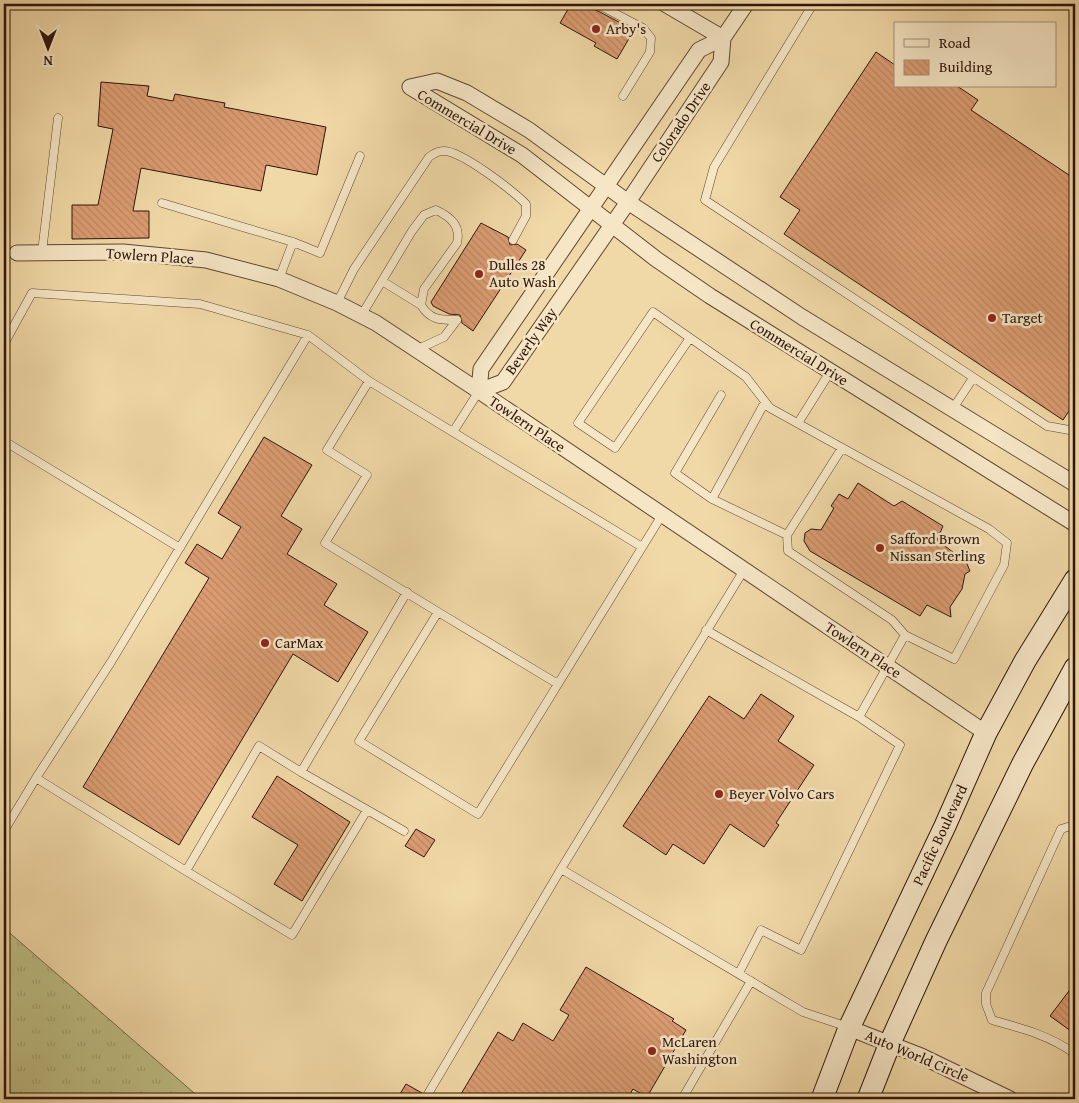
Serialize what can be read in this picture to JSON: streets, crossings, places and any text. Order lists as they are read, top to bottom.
{
  "streets": {
    "main road": ["Pacific Boulevard"],
    "street": [
      "Commercial Drive",
      "Colorado Drive",
      "Towlern Place",
      "Beverly Way",
      "Auto World Circle"
    ]
  },
  "crossings": [
    ["Commercial Drive", "Colorado Drive"],
    ["Commercial Drive", "Beverly Way"],
    ["Colorado Drive", "Beverly Way"],
    ["Towlern Place", "Beverly Way"],
    ["Towlern Place", "Pacific Boulevard"],
    ["Pacific Boulevard", "Auto World Circle"]
  ],
  "places": [
    "Arby's",
    "Dulles 28 Auto Wash",
    "Target",
    "Safford Brown Nissan Sterling",
    "CarMax",
    "Beyer Volvo Cars",
    "McLaren Washington"
  ],
  "legend": ["Road", "Building"],
  "north": "bottom"
}
